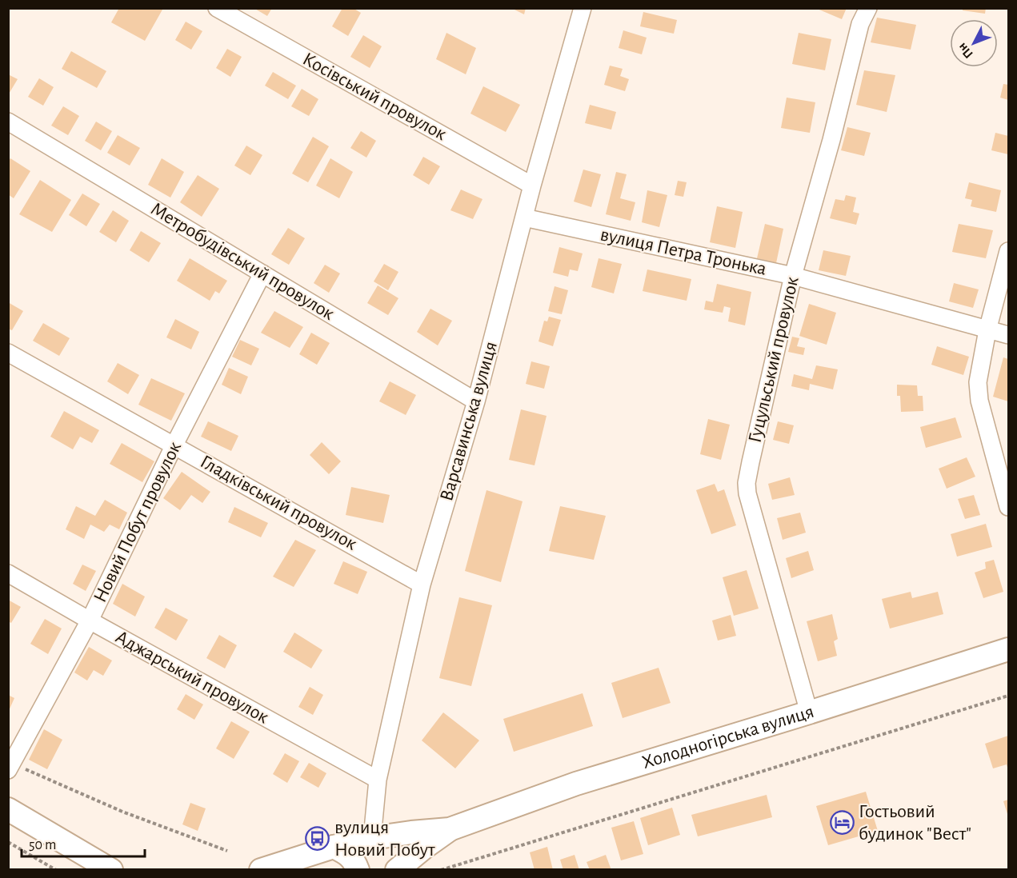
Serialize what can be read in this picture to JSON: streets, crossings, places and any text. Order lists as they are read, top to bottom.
{
  "streets": {
    "main road": ["Холодногірська вулиця"],
    "street": [
      "Косівський провулок",
      "вулиця Петра Тронька",
      "Метробудівський провулок",
      "Гуцульський провулок",
      "Варсавинська вулиця",
      "Гладківський провулок",
      "Новий Побут провулок",
      "Аджарський провулок"
    ]
  },
  "crossings": [
    ["Косівський провулок", "Варсавинська вулиця"],
    ["вулиця Петра Тронька", "Гуцульський провулок"],
    ["вулиця Петра Тронька", "Варсавинська вулиця"],
    ["Метробудівський провулок", "Варсавинська вулиця"],
    ["Метробудівський провулок", "Новий Побут провулок"],
    ["Гуцульський провулок", "Холодногірська вулиця"],
    ["Варсавинська вулиця", "Гладківський провулок"],
    ["Варсавинська вулиця", "Аджарський провулок"],
    ["Варсавинська вулиця", "Холодногірська вулиця"],
    ["Гладківський провулок", "Новий Побут провулок"],
    ["Новий Побут провулок", "Аджарський провулок"]
  ],
  "places": {
    "hotel": ["Гостьовий будинок \"Вест\""],
    "bus stop": ["вулиця Новий Побут"]
  },
  "scale_bar": "50 m",
  "north": "bottom left"
}
